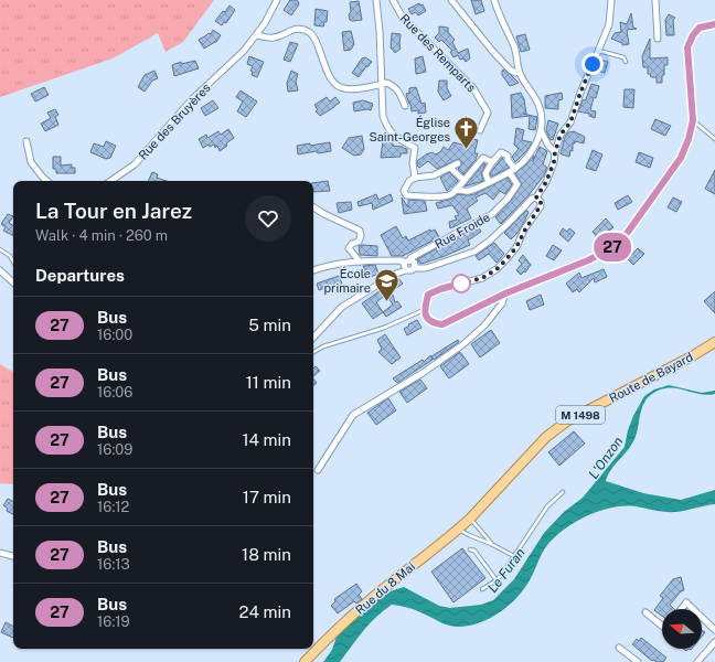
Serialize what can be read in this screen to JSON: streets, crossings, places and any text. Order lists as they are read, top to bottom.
{
  "streets": {
    "main road": ["Route de Bayard", "M 1498", "Rue du 8 Mai"],
    "street": ["Rue des Remparts", "Rue des Bruyères", "Rue Froide"]
  },
  "crossings": [
    ["Route de Bayard", "Rue du 8 Mai"]
  ],
  "water": ["L'Onzon", "Le Furan"],
  "places": {
    "church": ["Église Saint-Georges"],
    "school or university": ["École primaire"]
  },
  "lines": ["bus line 27"],
  "north": "left",
  "page": {
    "on_map": "27",
    "heading": [
      ["La Tour en Jarez", "Walk · 4 min · 260 m"],
      "Departures"
    ],
    "list": [
      {
        "mark": "27",
        "name": "Bus",
        "note": "16:00",
        "value": "5 min"
      },
      {
        "mark": "27",
        "name": "Bus",
        "note": "16:06",
        "value": "11 min"
      },
      {
        "mark": "27",
        "name": "Bus",
        "note": "16:09",
        "value": "14 min"
      },
      {
        "mark": "27",
        "name": "Bus",
        "note": "16:12",
        "value": "17 min"
      },
      {
        "mark": "27",
        "name": "Bus",
        "note": "16:13",
        "value": "18 min"
      },
      {
        "mark": "27",
        "name": "Bus",
        "note": "16:19",
        "value": "24 min"
      }
    ]
  }
}
